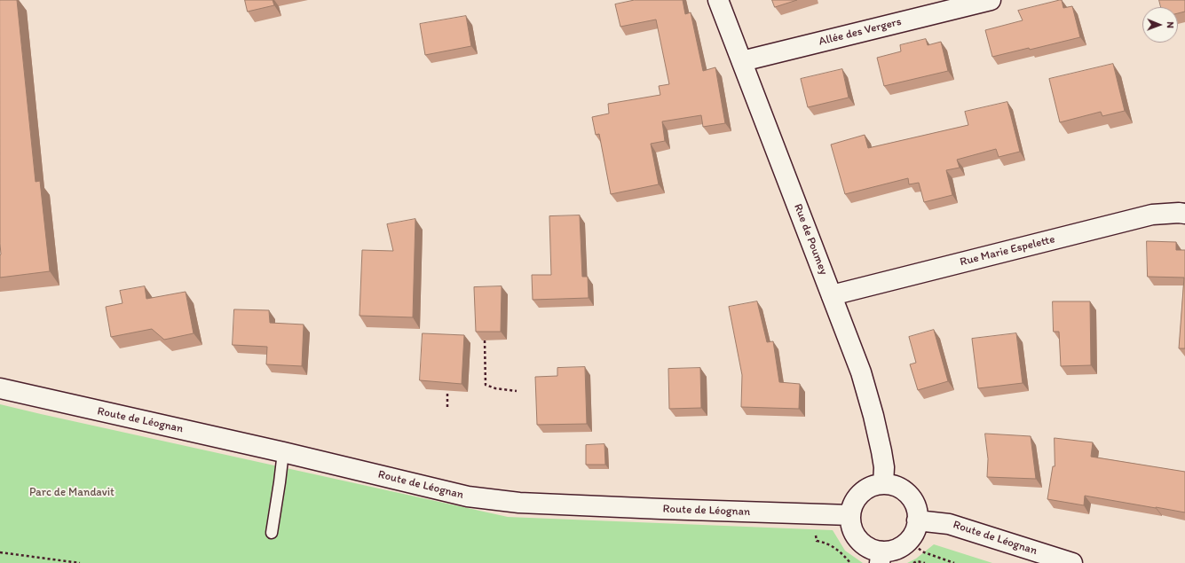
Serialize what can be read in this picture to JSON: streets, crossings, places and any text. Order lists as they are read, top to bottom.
{
  "streets": {
    "street": [
      "Allée des Vergers",
      "Rue de Poumey",
      "Rue Marie Espelette",
      "Route de Léognan"
    ]
  },
  "crossings": [
    ["Allée des Vergers", "Rue de Poumey"],
    ["Rue de Poumey", "Rue Marie Espelette"],
    ["Rue de Poumey", "Route de Léognan"]
  ],
  "parks": ["Parc de Mandavit"],
  "north": "right"
}
